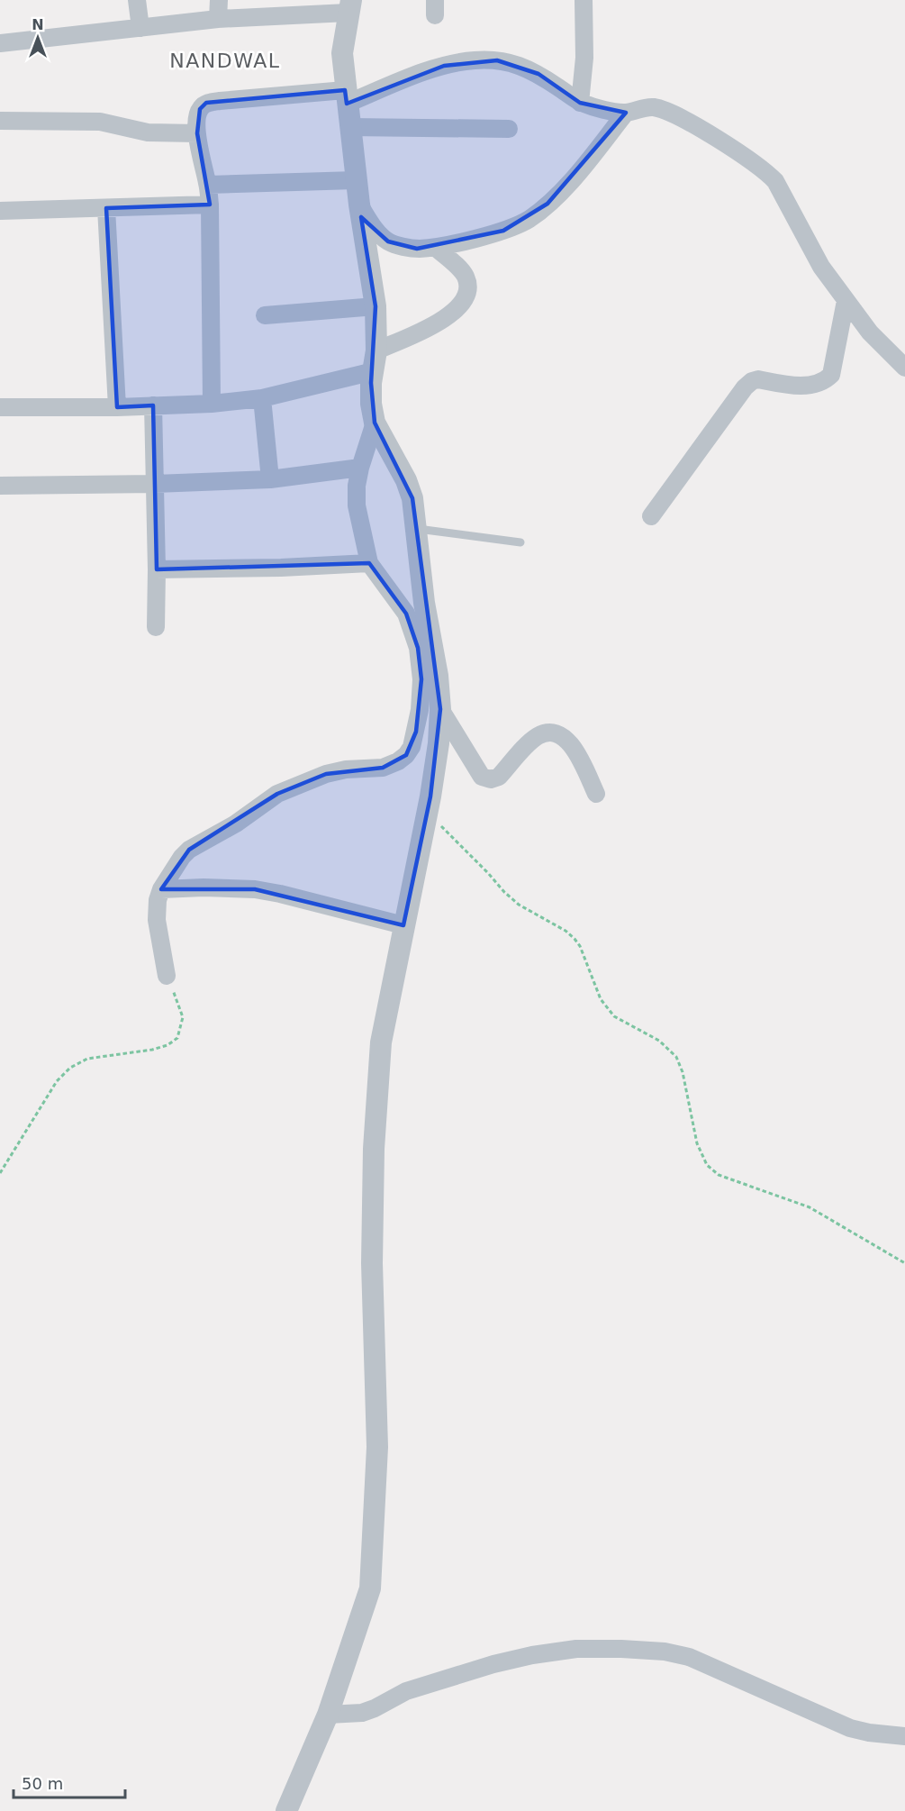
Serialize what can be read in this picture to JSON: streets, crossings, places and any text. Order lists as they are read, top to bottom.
{
  "districts": ["NANDWAL"],
  "scale_bar": "50 m",
  "north": "top"
}
